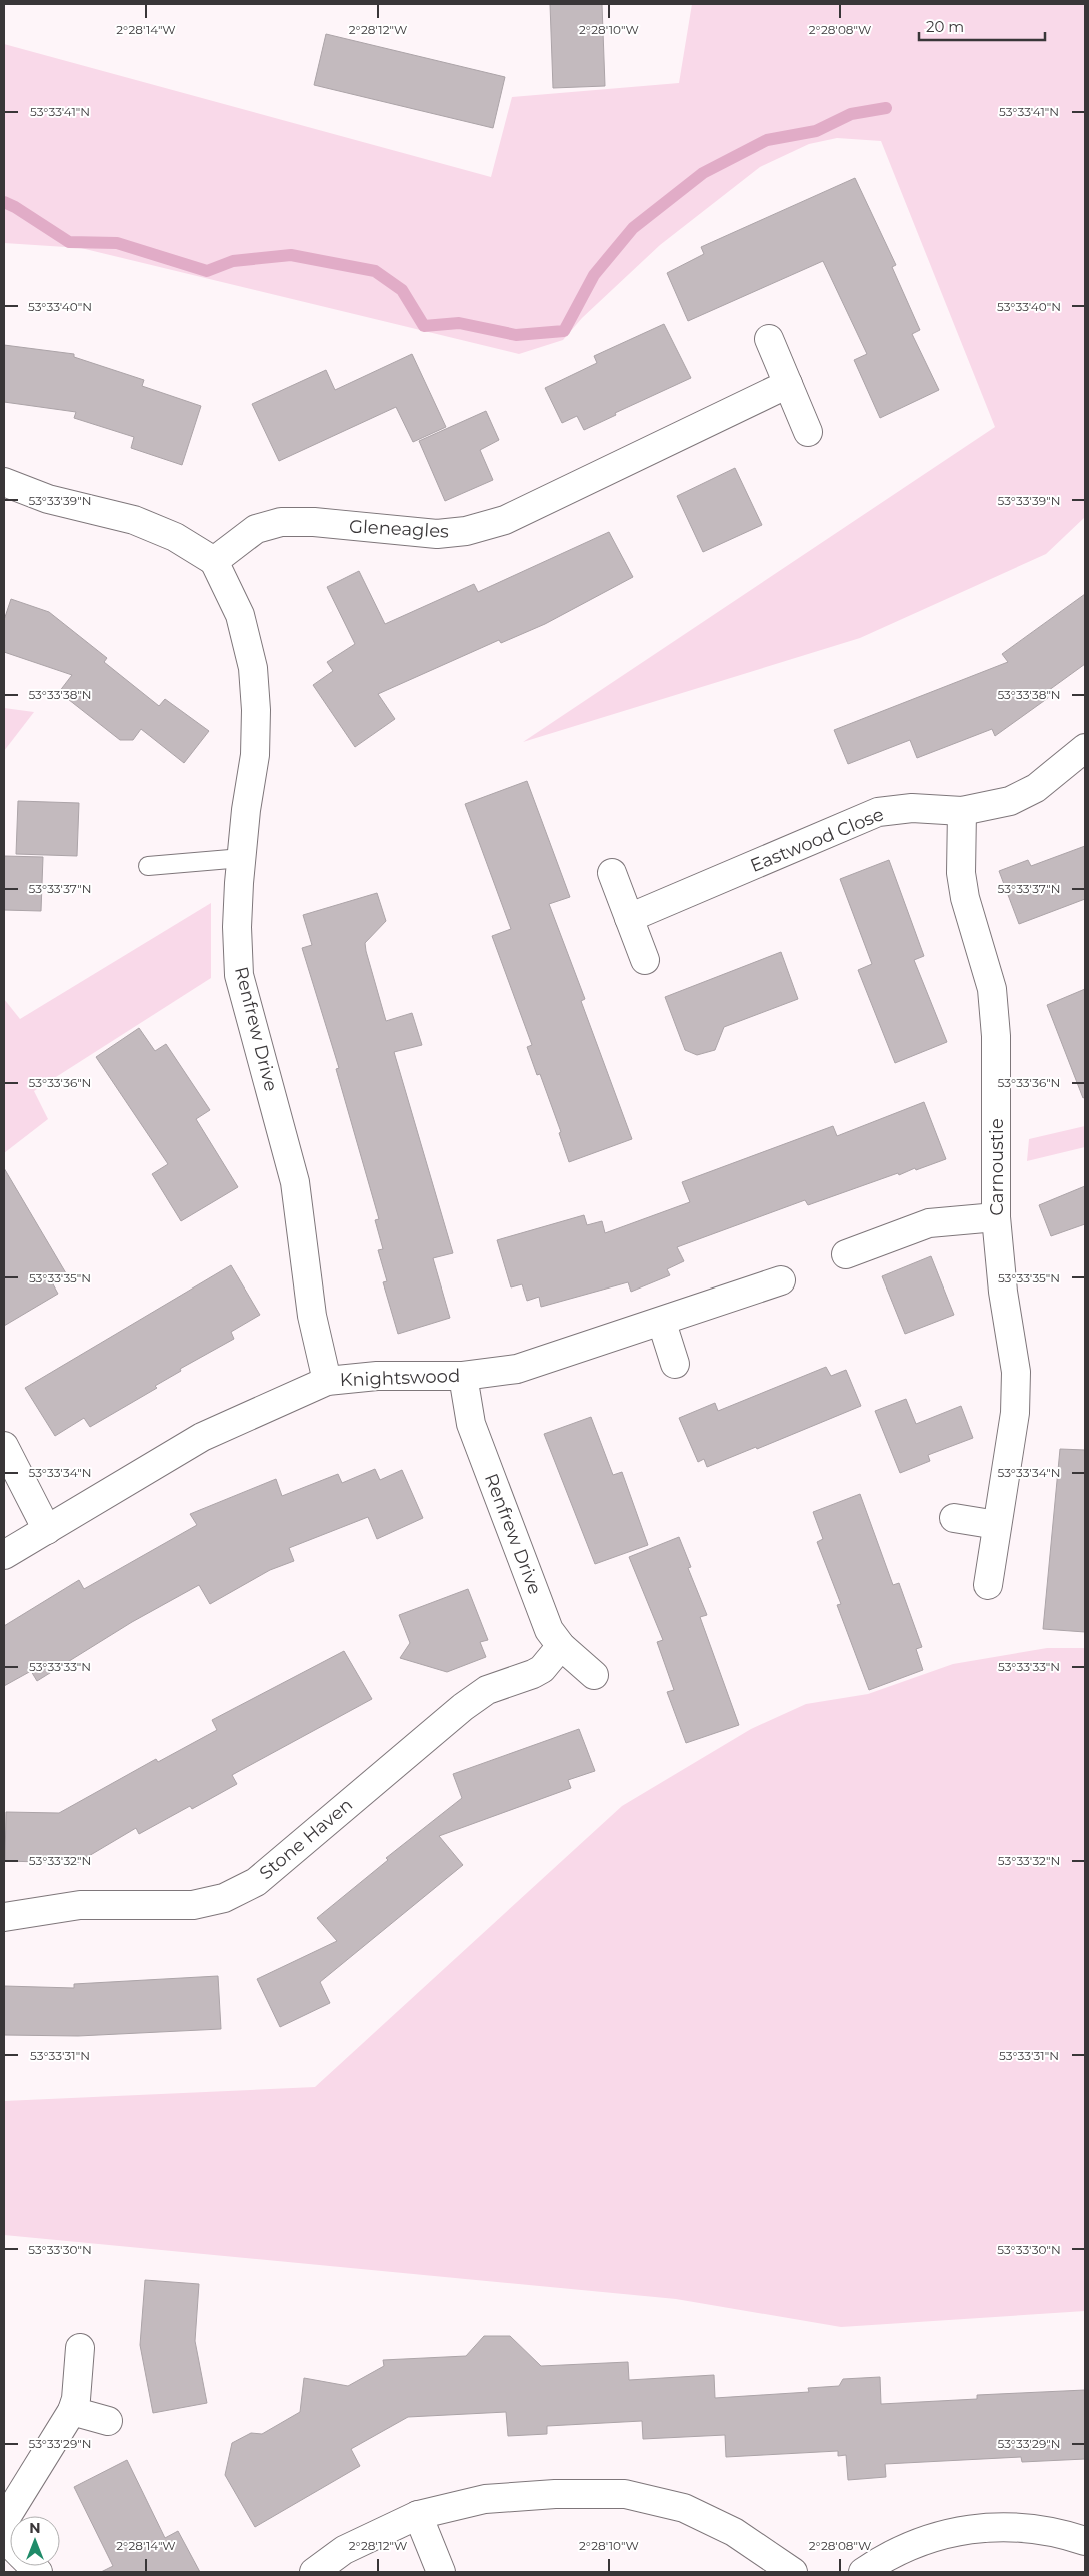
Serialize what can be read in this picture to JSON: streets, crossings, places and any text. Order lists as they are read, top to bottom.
{
  "streets": {
    "street": [
      "Gleneagles",
      "Eastwood Close",
      "Renfrew Drive",
      "Carnoustie",
      "Knightswood",
      "Stone Haven"
    ]
  },
  "crossings": [
    ["Gleneagles", "Renfrew Drive"],
    ["Eastwood Close", "Carnoustie"],
    ["Renfrew Drive", "Knightswood"],
    ["Renfrew Drive", "Stone Haven"]
  ],
  "scale_bar": "20 m",
  "north": "top",
  "coordinates": [
    "2°28'14\"W",
    "2°28'12\"W",
    "2°28'10\"W",
    "2°28'08\"W",
    "53°33'41\"N",
    "53°33'40\"N",
    "53°33'39\"N",
    "53°33'38\"N",
    "53°33'37\"N",
    "53°33'36\"N",
    "53°33'35\"N",
    "53°33'34\"N",
    "53°33'33\"N",
    "53°33'32\"N",
    "53°33'31\"N",
    "53°33'30\"N",
    "53°33'29\"N"
  ]
}
